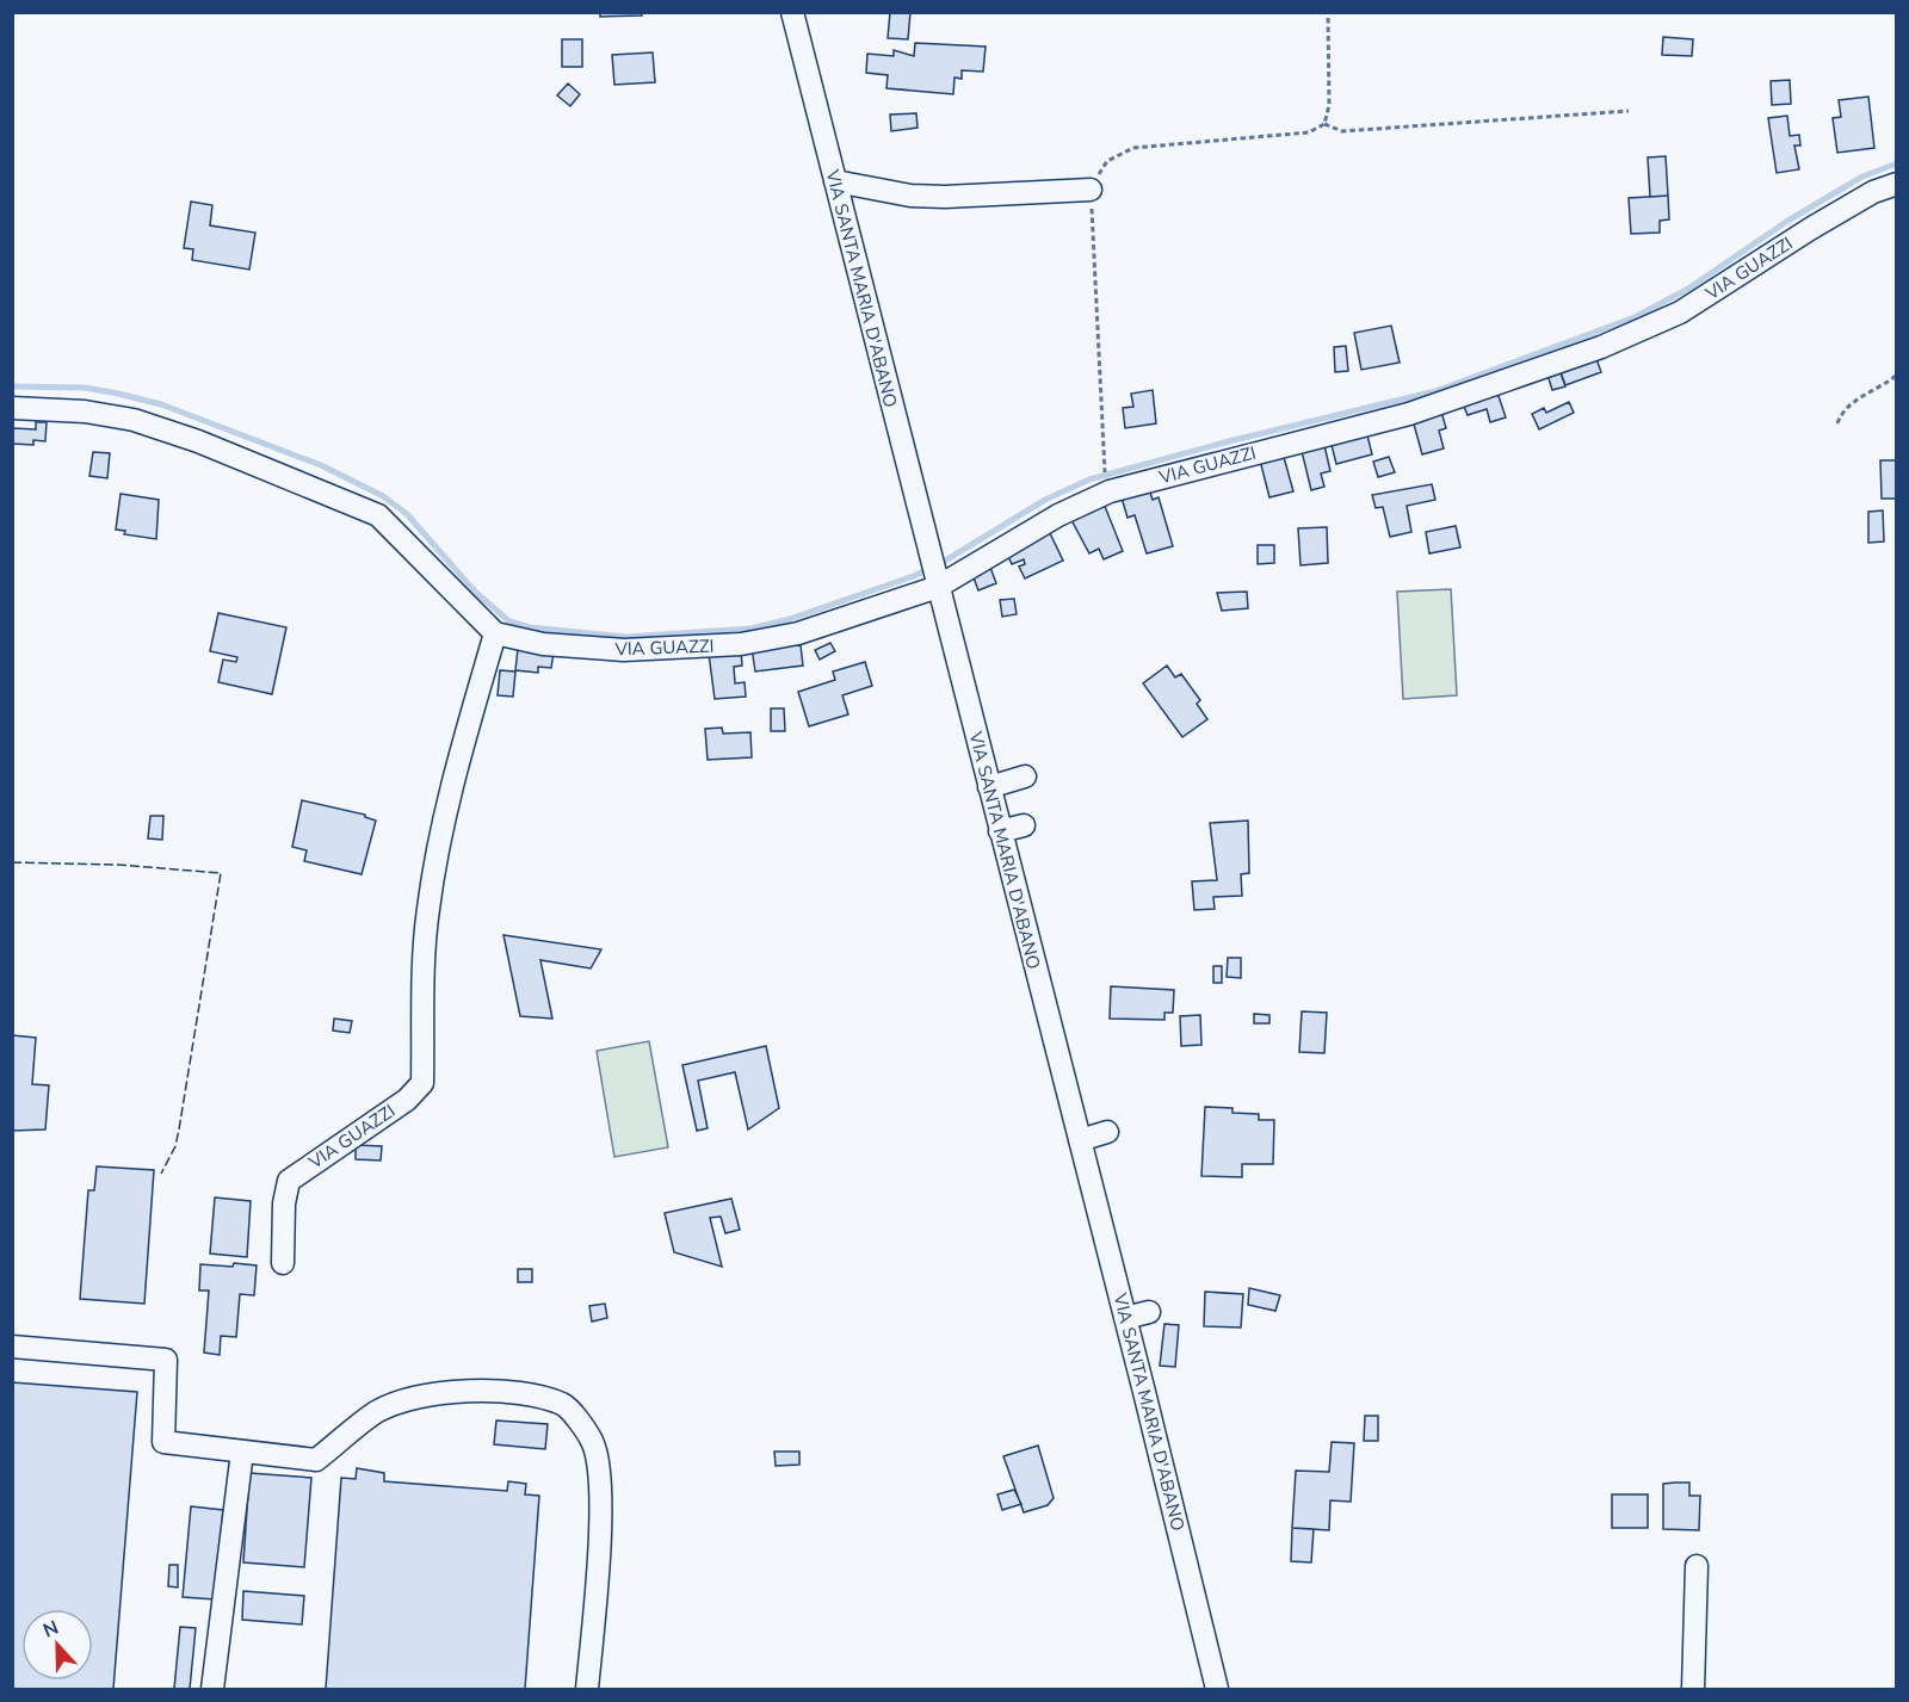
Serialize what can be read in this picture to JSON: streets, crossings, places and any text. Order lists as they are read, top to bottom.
{
  "streets": {
    "street": ["VIA GUAZZI", "VIA SANTA MARIA D'ABANO"]
  },
  "crossings": [
    ["VIA GUAZZI", "VIA SANTA MARIA D'ABANO"]
  ],
  "north": "top"
}
